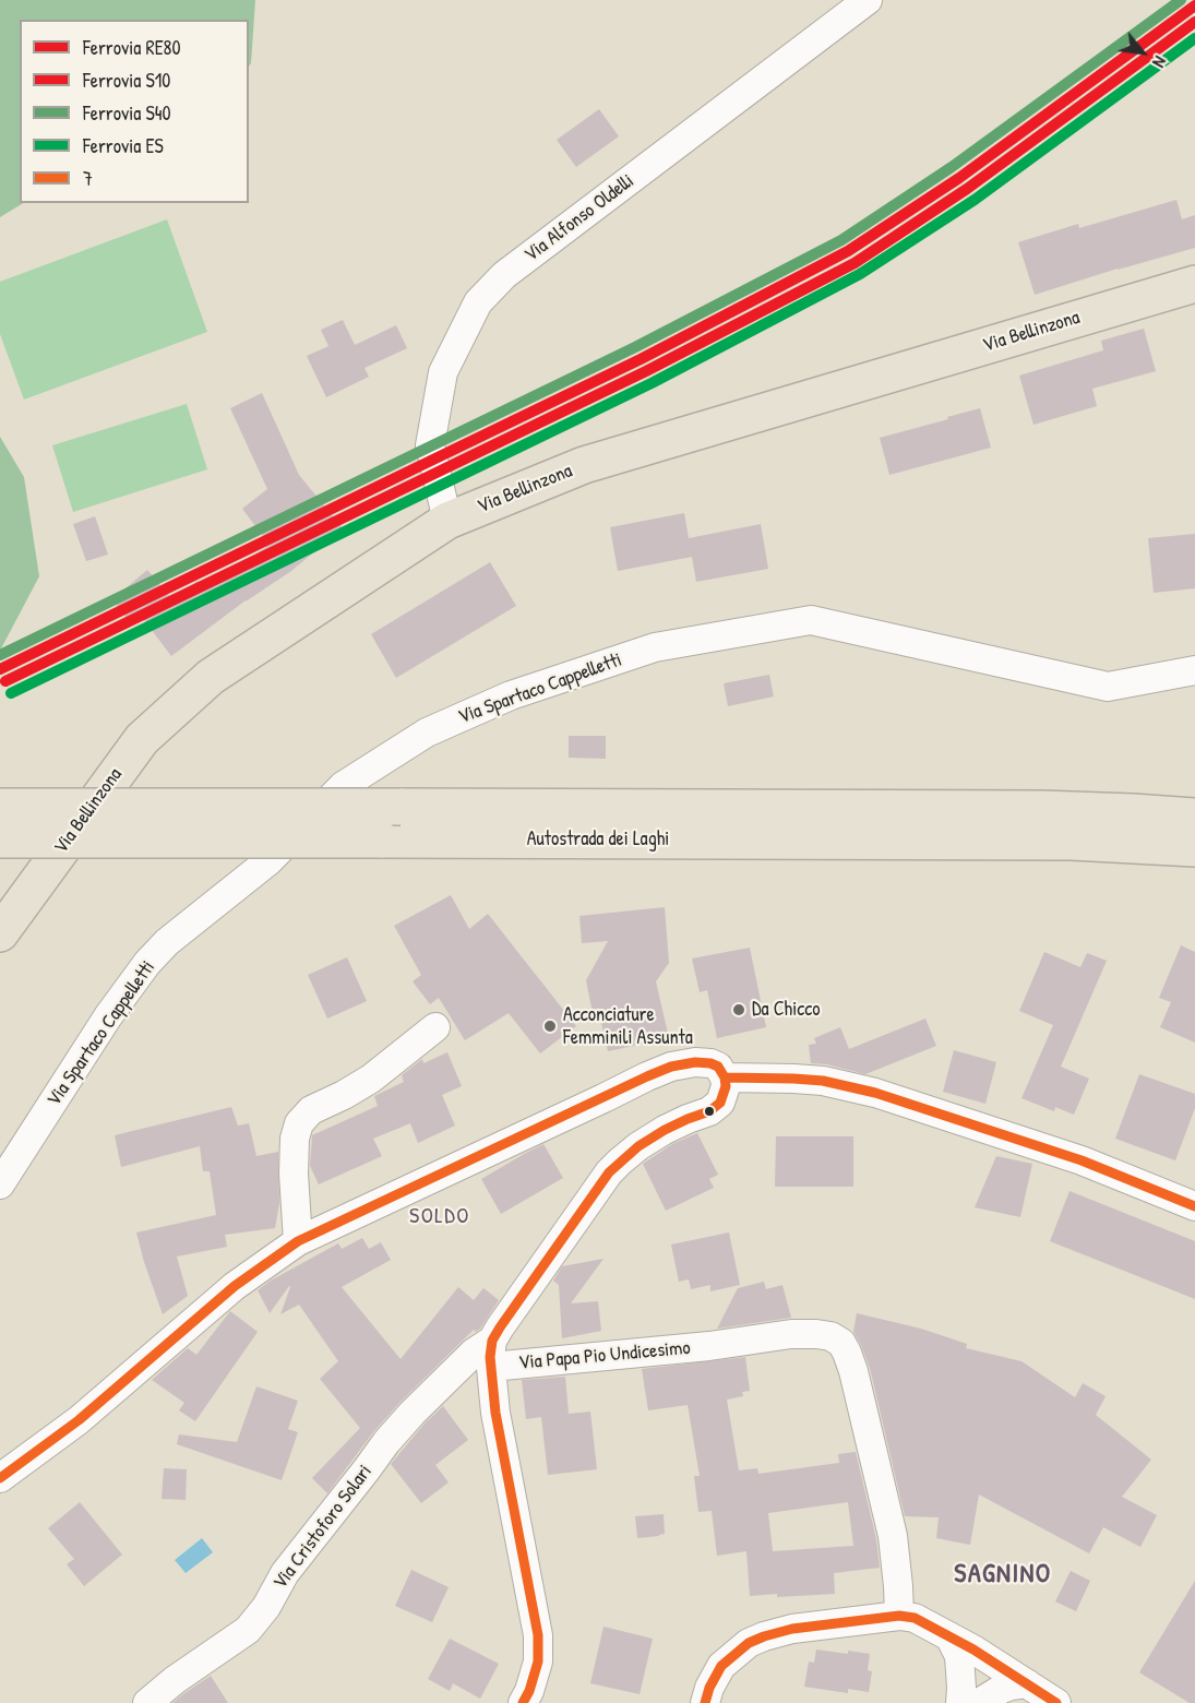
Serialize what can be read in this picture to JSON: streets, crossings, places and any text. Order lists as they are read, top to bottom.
{
  "streets": {
    "main road": ["Via Bellinzona", "Autostrada dei Laghi"],
    "street": [
      "Via Alfonso Oldelli",
      "Via Spartaco Cappelletti",
      "Via Papa Pio Undicesimo",
      "Via Cristoforo Solari"
    ]
  },
  "crossings": [
    ["Via Alfonso Oldelli", "Via Bellinzona"],
    ["Via Papa Pio Undicesimo", "Via Cristoforo Solari"]
  ],
  "districts": ["SOLDO", "SAGNINO"],
  "places": ["Da Chicco", "Acconciature Femminili Assunta"],
  "lines": [
    "rail line S40",
    "rail line RE80",
    "rail line S10",
    "rail line ES",
    "transit line 7"
  ],
  "legend": [
    "Ferrovia RE80",
    "Ferrovia S10",
    "Ferrovia S40",
    "Ferrovia ES",
    "7"
  ],
  "north": "bottom right"
}
